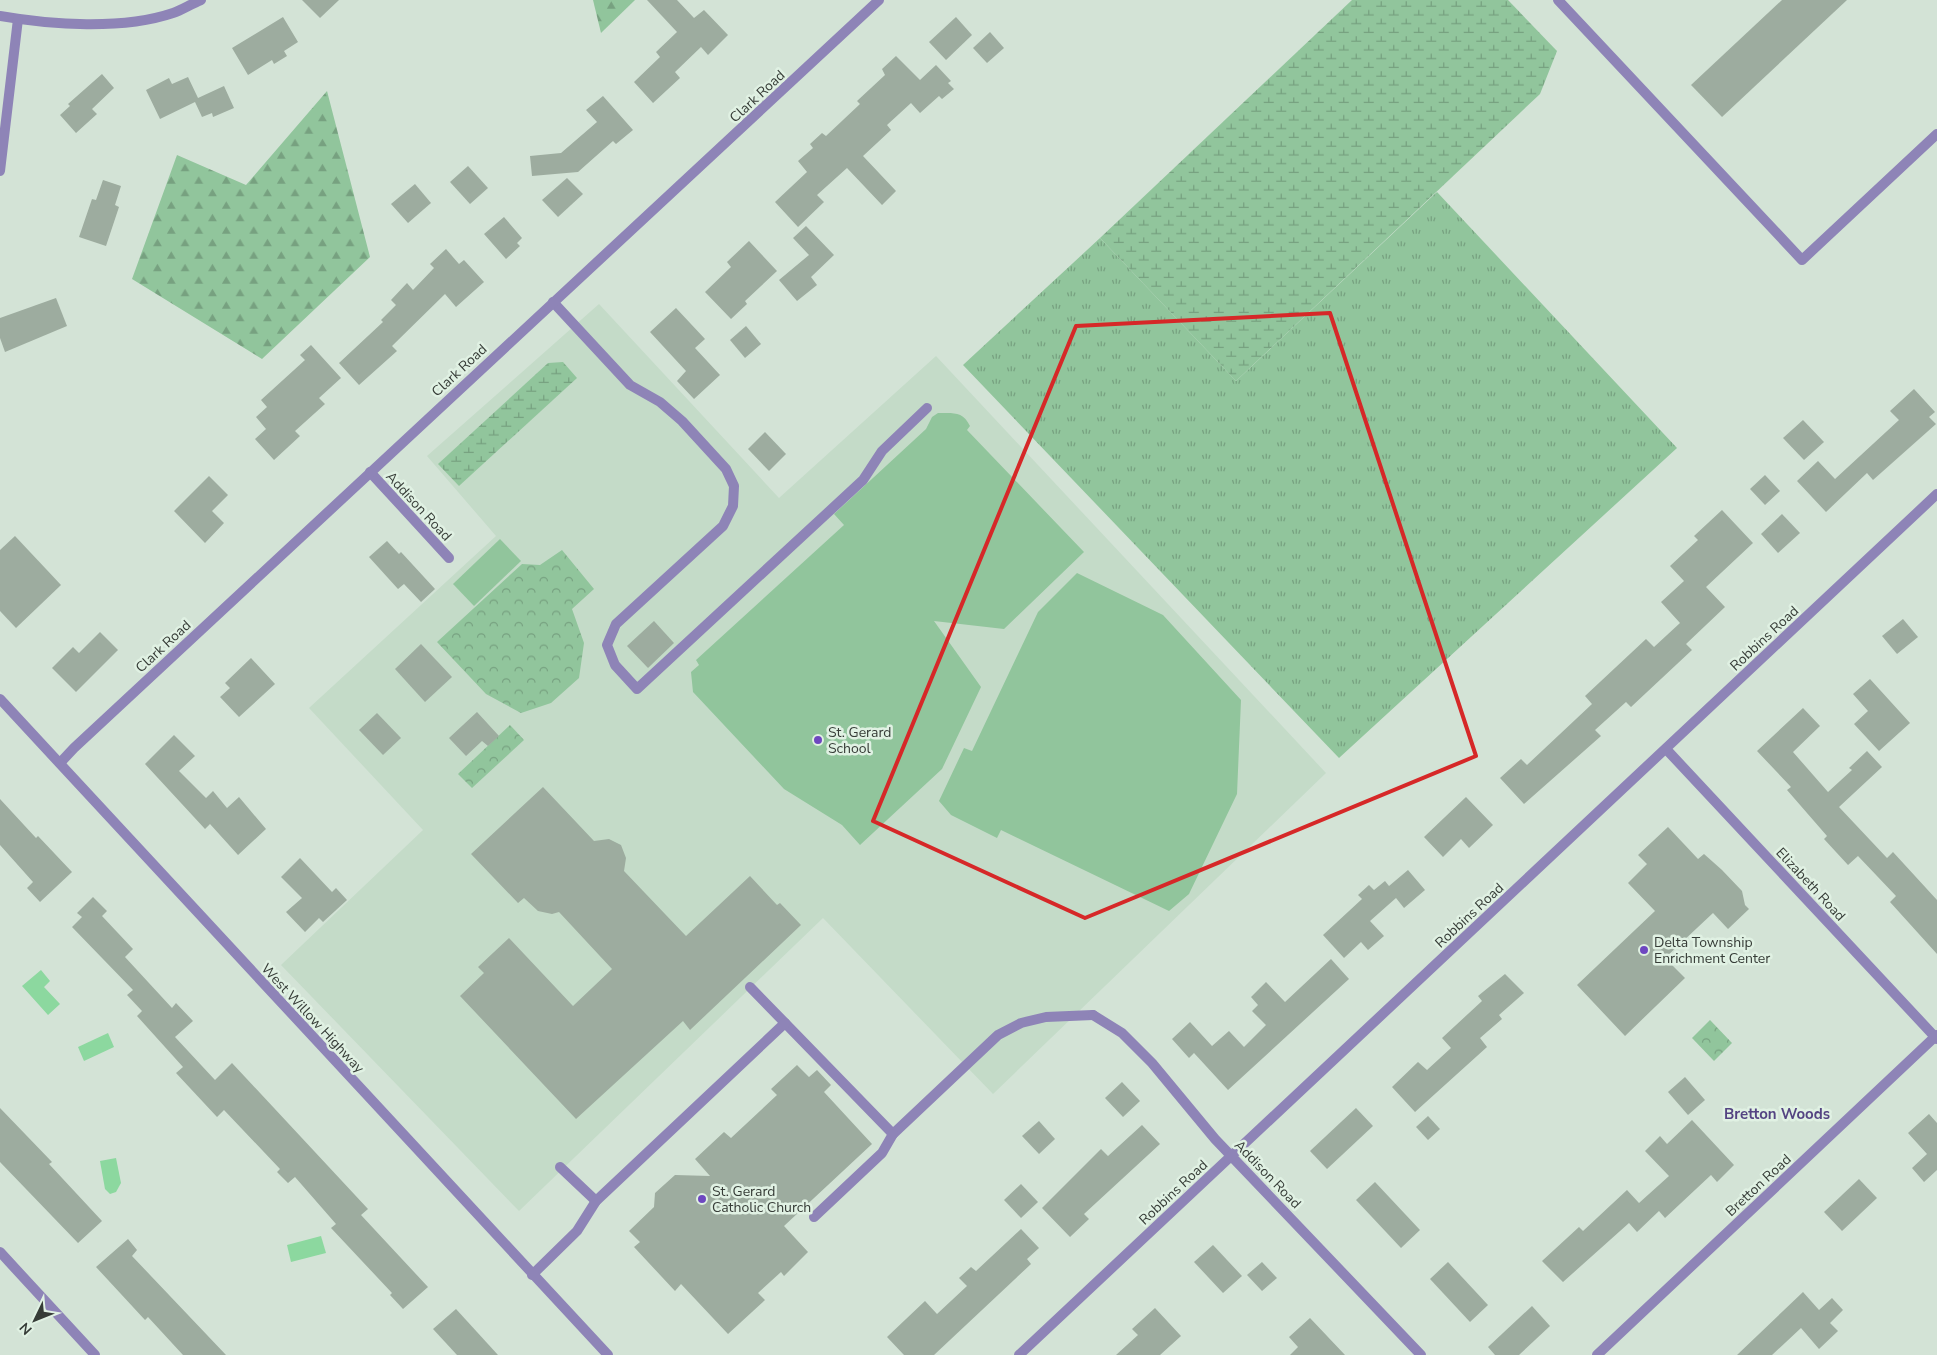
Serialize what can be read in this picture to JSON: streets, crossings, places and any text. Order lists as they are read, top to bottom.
{
  "streets": {
    "street": [
      "Clark Road",
      "Addison Road",
      "Robbins Road",
      "Elizabeth Road",
      "West Willow Highway",
      "Bretton Road"
    ]
  },
  "crossings": [
    ["Clark Road", "Addison Road"],
    ["Clark Road", "West Willow Highway"],
    ["Addison Road", "Robbins Road"],
    ["Robbins Road", "Elizabeth Road"],
    ["Elizabeth Road", "Bretton Road"]
  ],
  "districts": ["Bretton Woods"],
  "places": ["St. Gerard School", "Delta Township Enrichment Center", "St. Gerard Catholic Church"],
  "north": "bottom left"
}
